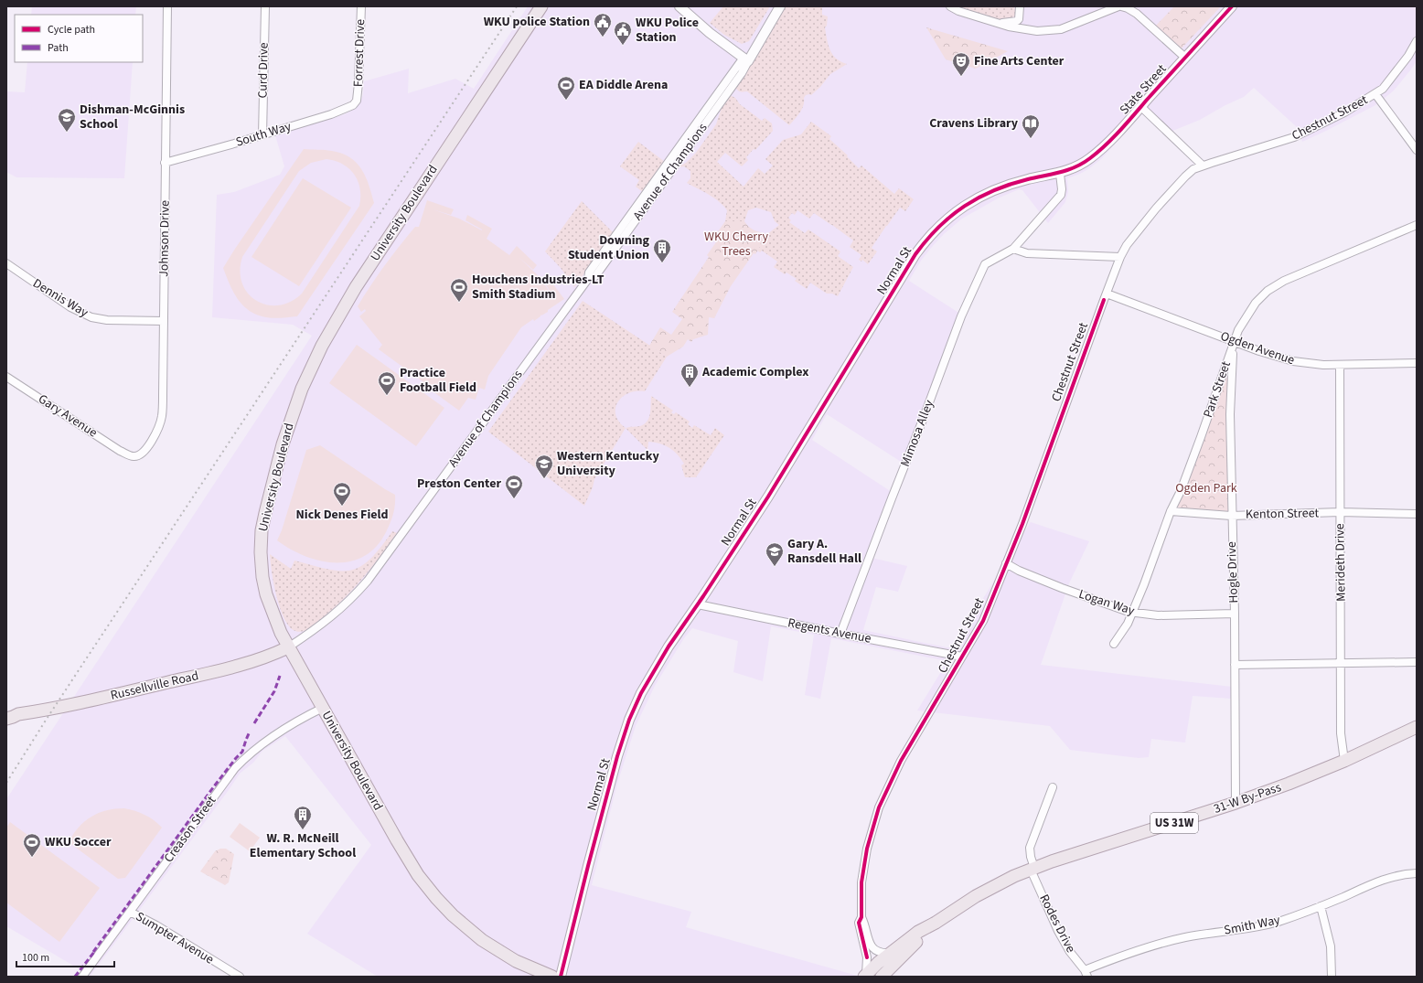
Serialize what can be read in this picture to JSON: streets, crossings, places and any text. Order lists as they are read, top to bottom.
{
  "streets": {
    "main road": [
      "University Boulevard",
      "Russellville Road",
      "31-W By-Pass",
      "US 31W"
    ],
    "street": [
      "Forrest Drive",
      "Curd Drive",
      "State Street",
      "Chestnut Street",
      "South Way",
      "Avenue of Champions",
      "Johnson Drive",
      "Normal St",
      "Dennis Way",
      "Ogden Avenue",
      "Park Street",
      "Gary Avenue",
      "Mimosa Alley",
      "Kenton Street",
      "Merideth Drive",
      "Hogle Drive",
      "Logan Way",
      "Regents Avenue",
      "Creason Street",
      "Rodes Drive",
      "Smith Way",
      "Sumpter Avenue"
    ]
  },
  "crossings": [
    ["Forrest Drive", "South Way"],
    ["Curd Drive", "South Way"],
    ["State Street", "Normal St"],
    ["State Street", "Mimosa Alley"],
    ["Chestnut Street", "Ogden Avenue"],
    ["Chestnut Street", "Logan Way"],
    ["Chestnut Street", "Regents Avenue"],
    ["Chestnut Street", "31-W By-Pass"],
    ["South Way", "Johnson Drive"],
    ["Avenue of Champions", "University Boulevard"],
    ["Avenue of Champions", "Russellville Road"],
    ["University Boulevard", "Russellville Road"],
    ["University Boulevard", "Creason Street"],
    ["Johnson Drive", "Dennis Way"],
    ["Johnson Drive", "Gary Avenue"],
    ["Normal St", "Mimosa Alley"],
    ["Normal St", "Regents Avenue"],
    ["Ogden Avenue", "Park Street"],
    ["Ogden Avenue", "Merideth Drive"],
    ["Ogden Avenue", "Hogle Drive"],
    ["Park Street", "Kenton Street"],
    ["Park Street", "Hogle Drive"],
    ["Park Street", "Logan Way"],
    ["Mimosa Alley", "Regents Avenue"],
    ["Kenton Street", "Merideth Drive"],
    ["Kenton Street", "Hogle Drive"],
    ["Merideth Drive", "31-W By-Pass"],
    ["Hogle Drive", "Logan Way"],
    ["Hogle Drive", "31-W By-Pass"],
    ["31-W By-Pass", "Rodes Drive"],
    ["Creason Street", "Sumpter Avenue"],
    ["Rodes Drive", "Smith Way"]
  ],
  "parks": ["WKU Cherry Trees", "Ogden Park"],
  "places": {
    "public building": ["WKU police Station", "WKU Police Station"],
    "theatre": ["Fine Arts Center"],
    "sports": [
      "EA Diddle Arena",
      "Houchens Industries-LT Smith Stadium",
      "Practice Football Field",
      "Preston Center",
      "Nick Denes Field",
      "WKU Soccer"
    ],
    "school or university": ["Dishman-McGinnis School", "Western Kentucky University", "Gary A. Ransdell Hall"],
    "library": ["Cravens Library"],
    "building": ["Downing Student Union", "Academic Complex", "W. R. McNeill Elementary School"]
  },
  "legend": ["Cycle path", "Path"],
  "scale_bar": "100 m"
}
